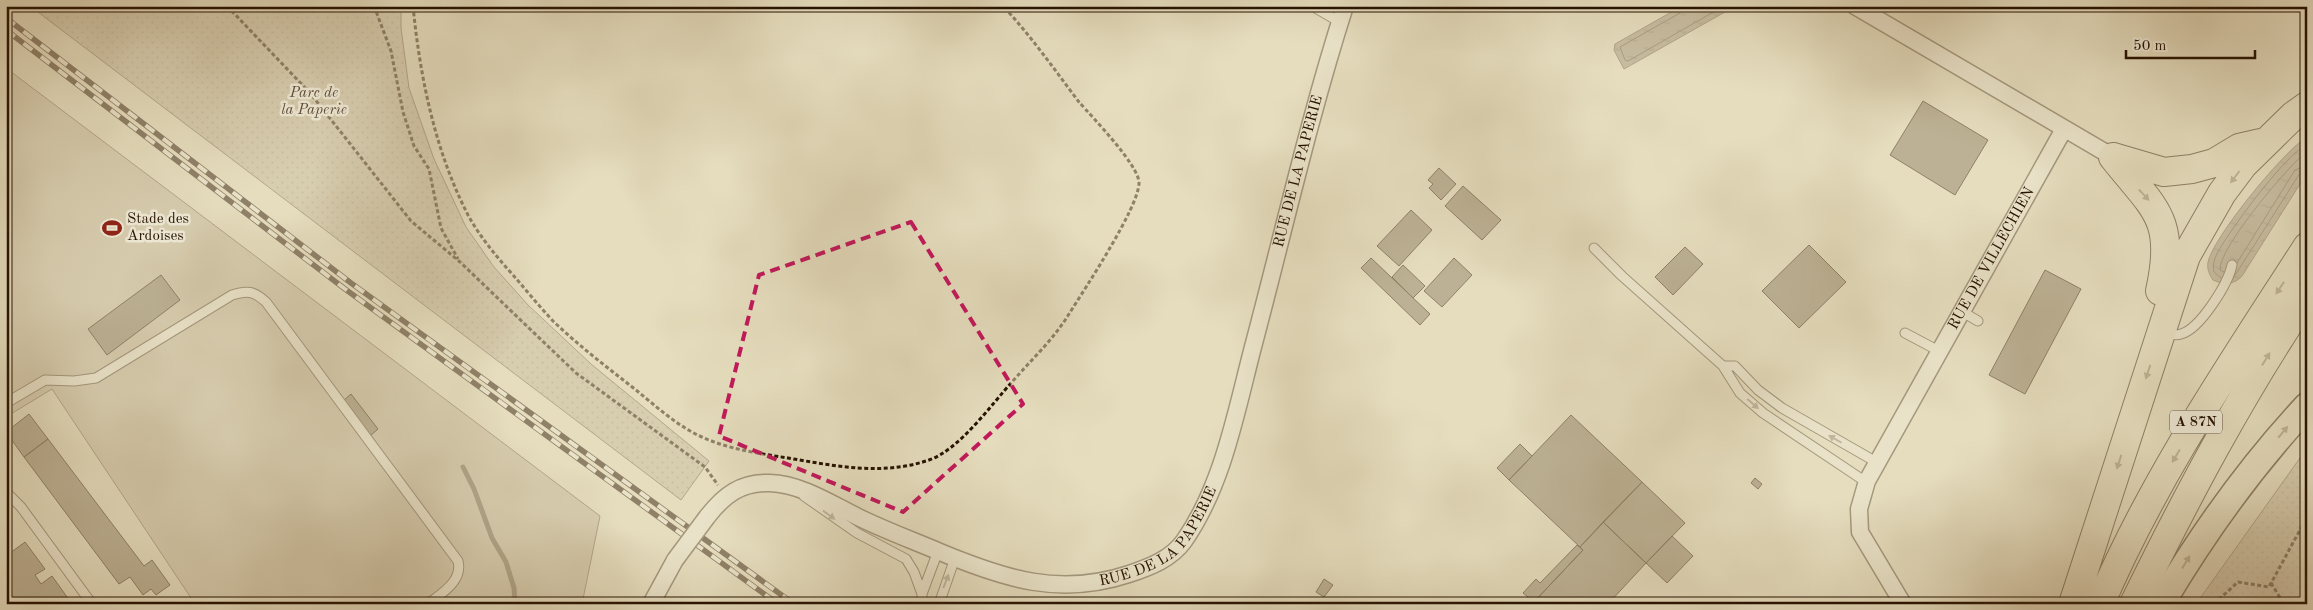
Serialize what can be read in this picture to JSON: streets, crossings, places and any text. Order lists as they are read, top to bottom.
{
  "streets": {
    "highway": ["A 87N"],
    "street": ["RUE DE LA PAPERIE", "RUE DE VILLECHIEN"]
  },
  "parks": ["Parc de la Paperie"],
  "places": {
    "sports": ["Stade des Ardoises"]
  },
  "scale_bar": "50 m"
}
